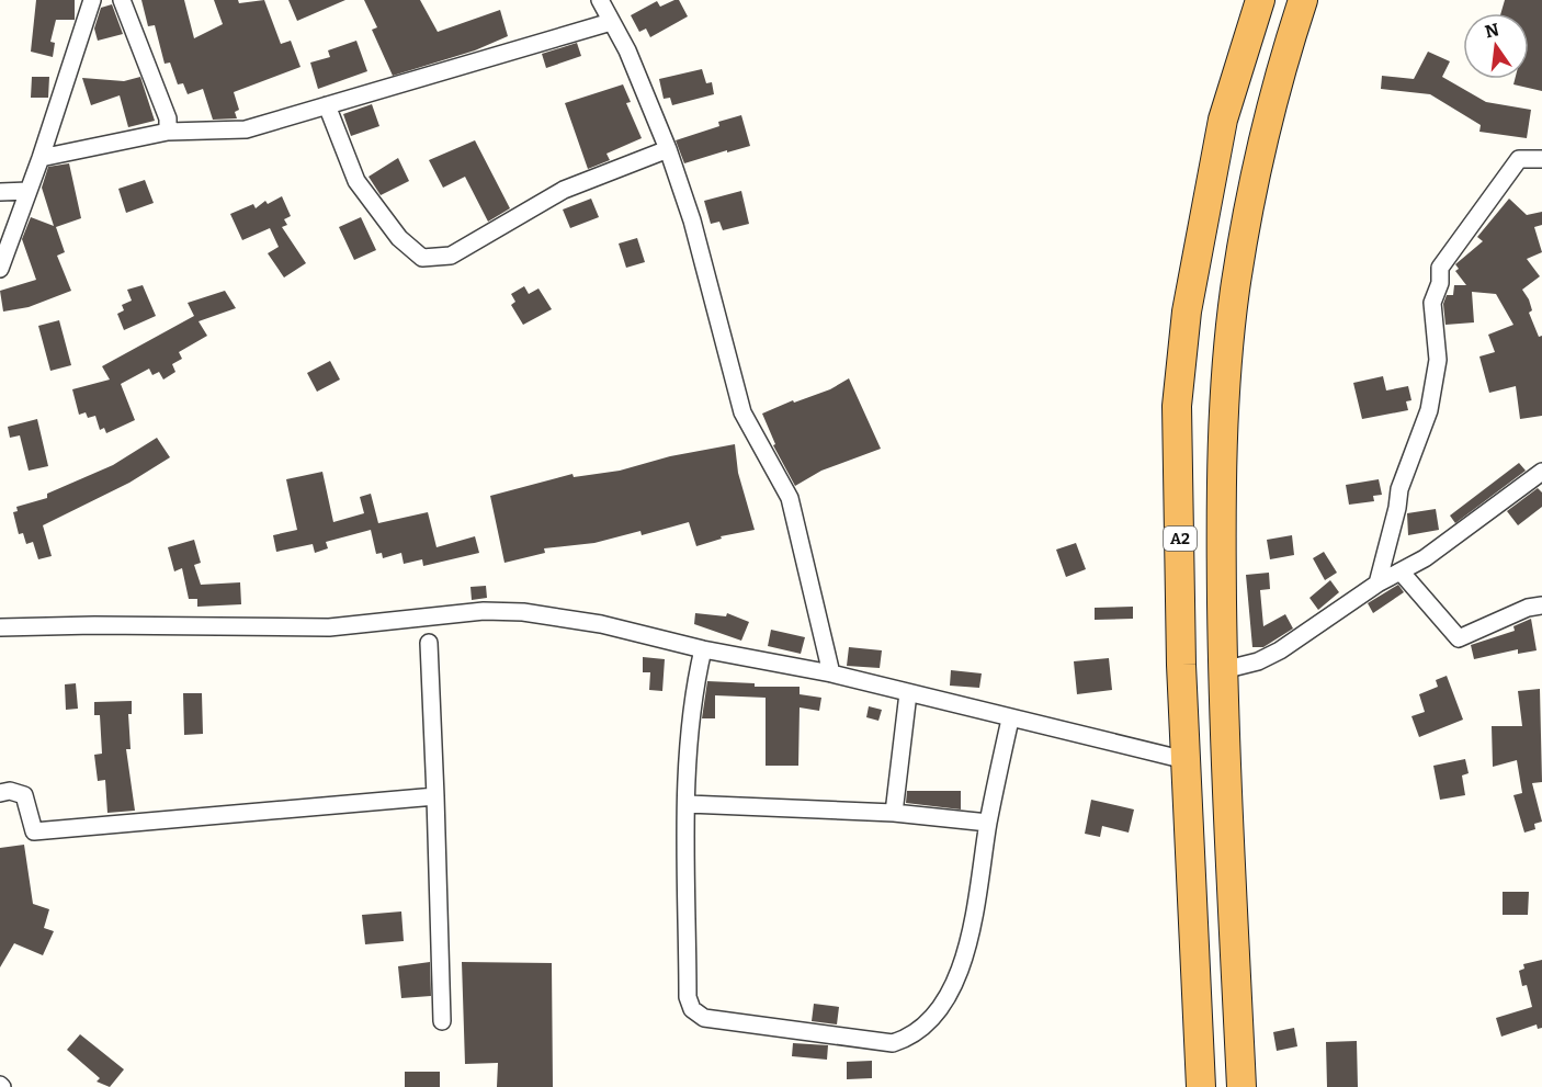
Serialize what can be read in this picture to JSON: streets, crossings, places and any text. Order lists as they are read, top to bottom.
{
  "streets": {
    "highway": ["A2"]
  },
  "north": "top"
}
